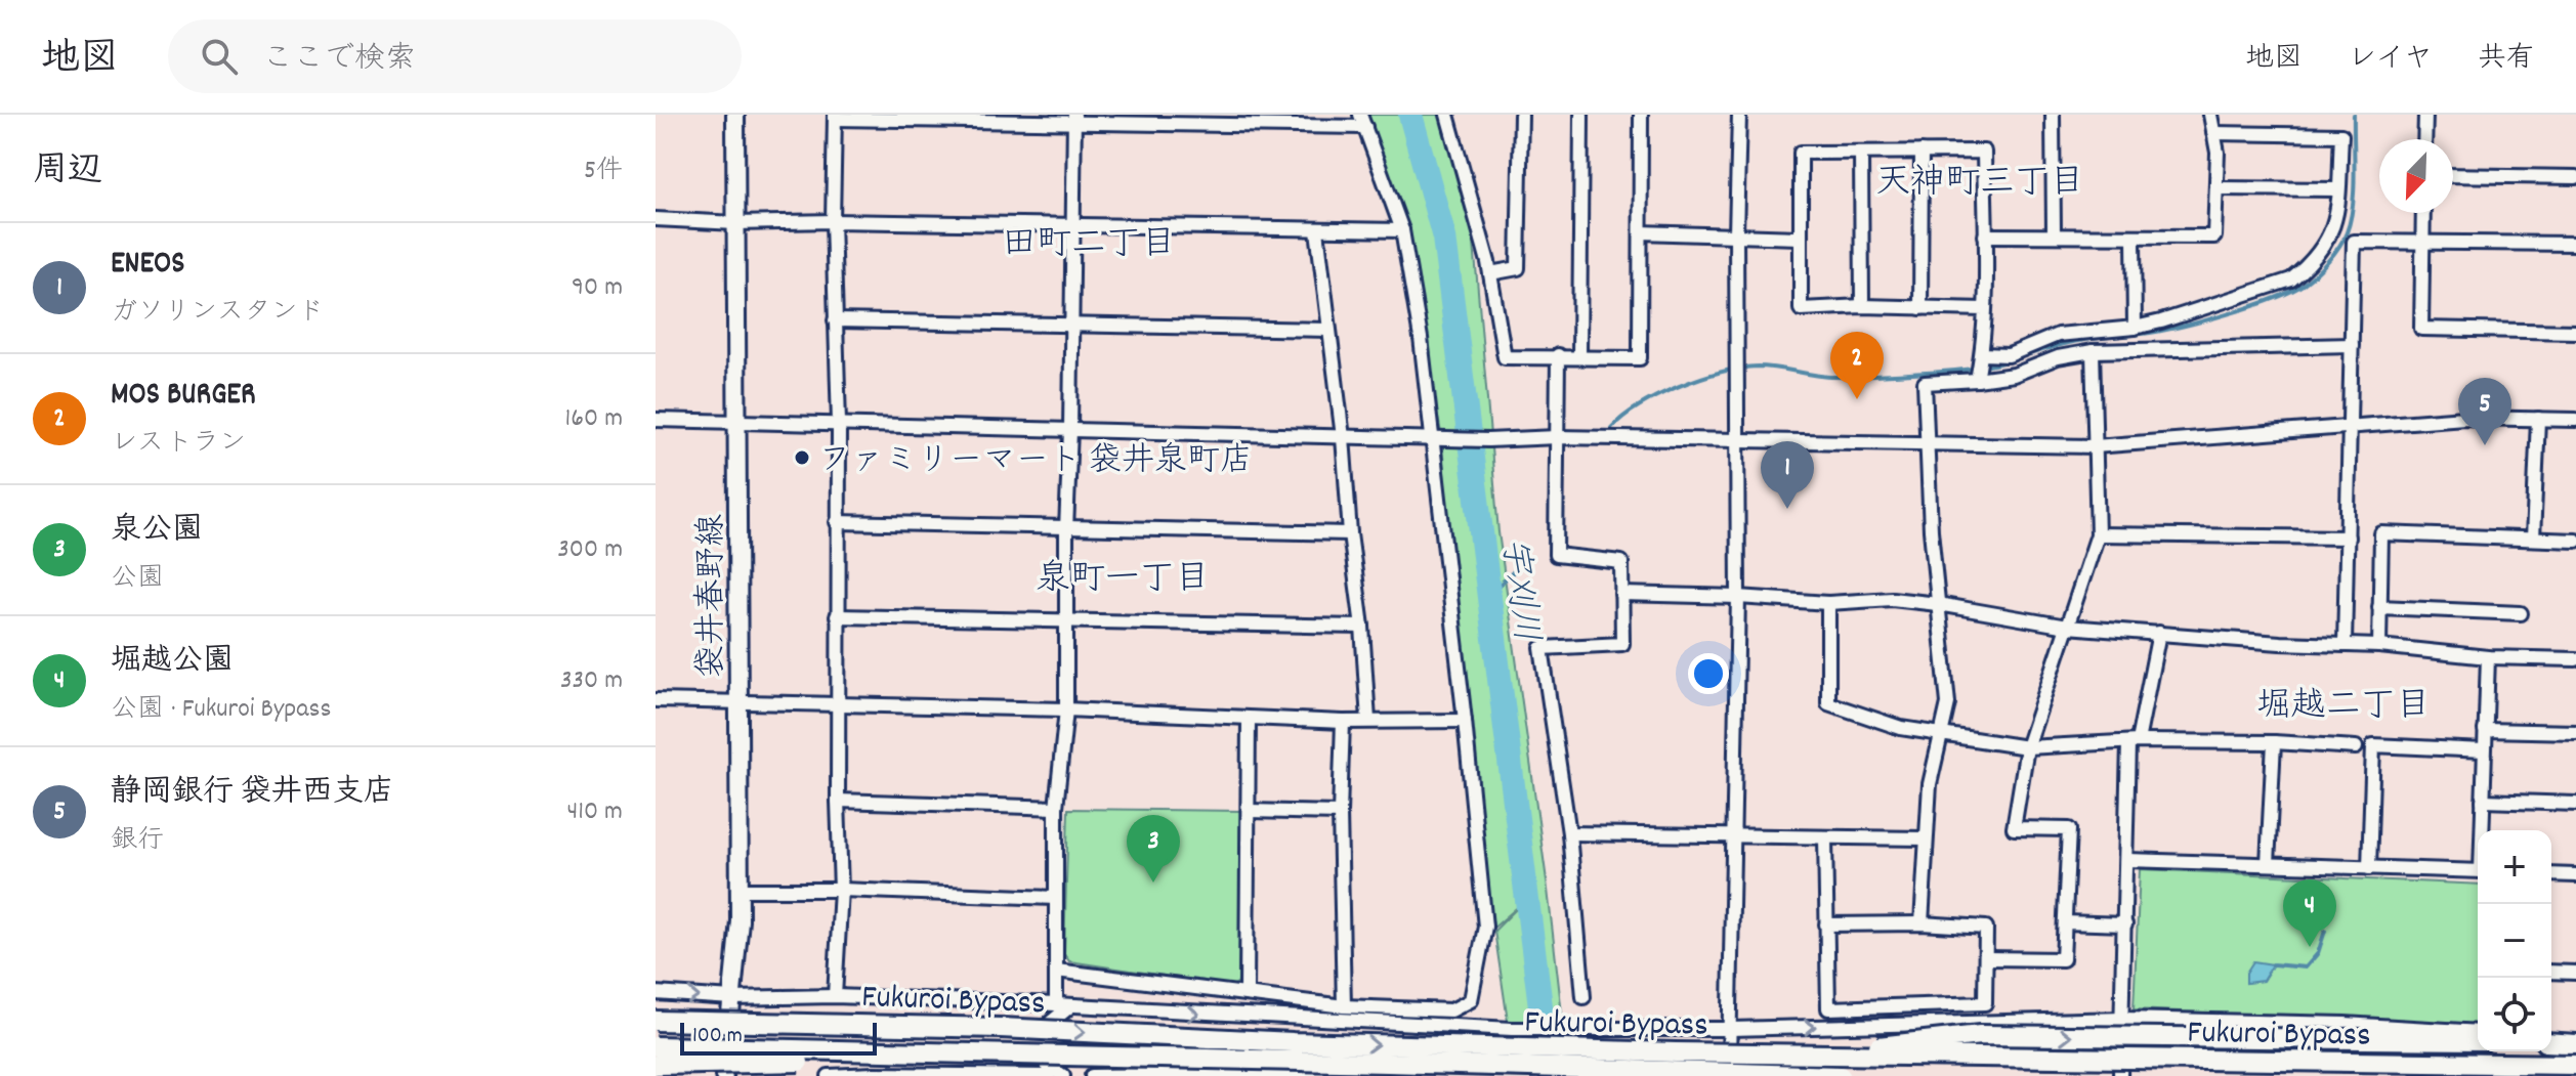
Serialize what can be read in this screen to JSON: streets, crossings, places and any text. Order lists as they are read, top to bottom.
{
  "streets": {
    "highway": ["Fukuroi Bypass"],
    "main road": ["袋井春野線"]
  },
  "districts": [
    "天神町三丁目",
    "田町二丁目",
    "泉町一丁目",
    "堀越二丁目"
  ],
  "water": ["宇刈川"],
  "places": ["ファミリーマート 袋井泉町店"],
  "scale_bar": "100 m",
  "north": "bottom left",
  "page": {
    "header": "地図",
    "search": "ここで検索",
    "nav": ["地図", "レイヤ", "共有"],
    "heading": ["周辺", "5件"],
    "list": [
      {
        "mark": "1",
        "name": "ENEOS",
        "note": "ガソリンスタンド",
        "value": "90 m"
      },
      {
        "mark": "2",
        "name": "MOS BURGER",
        "note": "レストラン",
        "value": "160 m"
      },
      {
        "mark": "3",
        "name": "泉公園",
        "note": "公園",
        "value": "300 m"
      },
      {
        "mark": "4",
        "name": "堀越公園",
        "note": "公園 · Fukuroi Bypass",
        "value": "330 m"
      },
      {
        "mark": "5",
        "name": "静岡銀行 袋井西支店",
        "note": "銀行",
        "value": "410 m"
      }
    ],
    "pins": [
      "2",
      "5",
      "1",
      "3",
      "4"
    ],
    "map_buttons": ["+", "−"],
    "scale": "100 m"
  }
}
